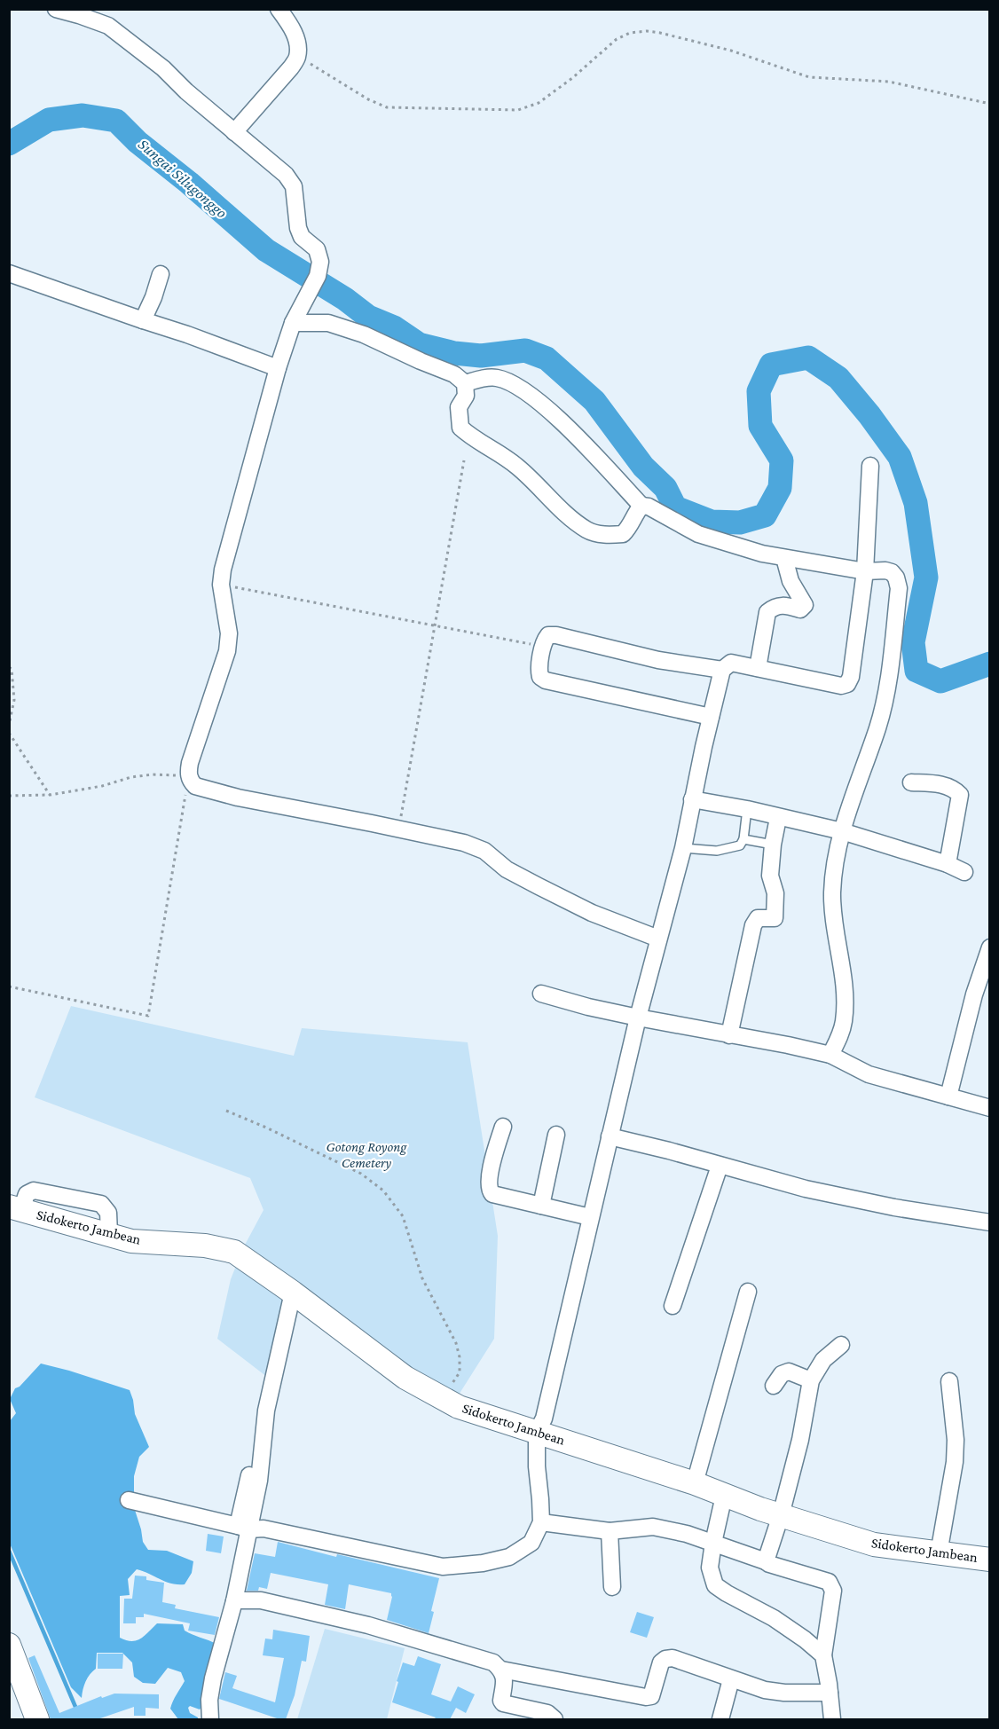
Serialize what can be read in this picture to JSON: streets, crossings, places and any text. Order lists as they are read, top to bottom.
{
  "streets": {
    "street": ["Sidokerto Jambean"]
  },
  "water": ["Sungai Silugonggo"],
  "parks": ["Gotong Royong Cemetery"]
}
